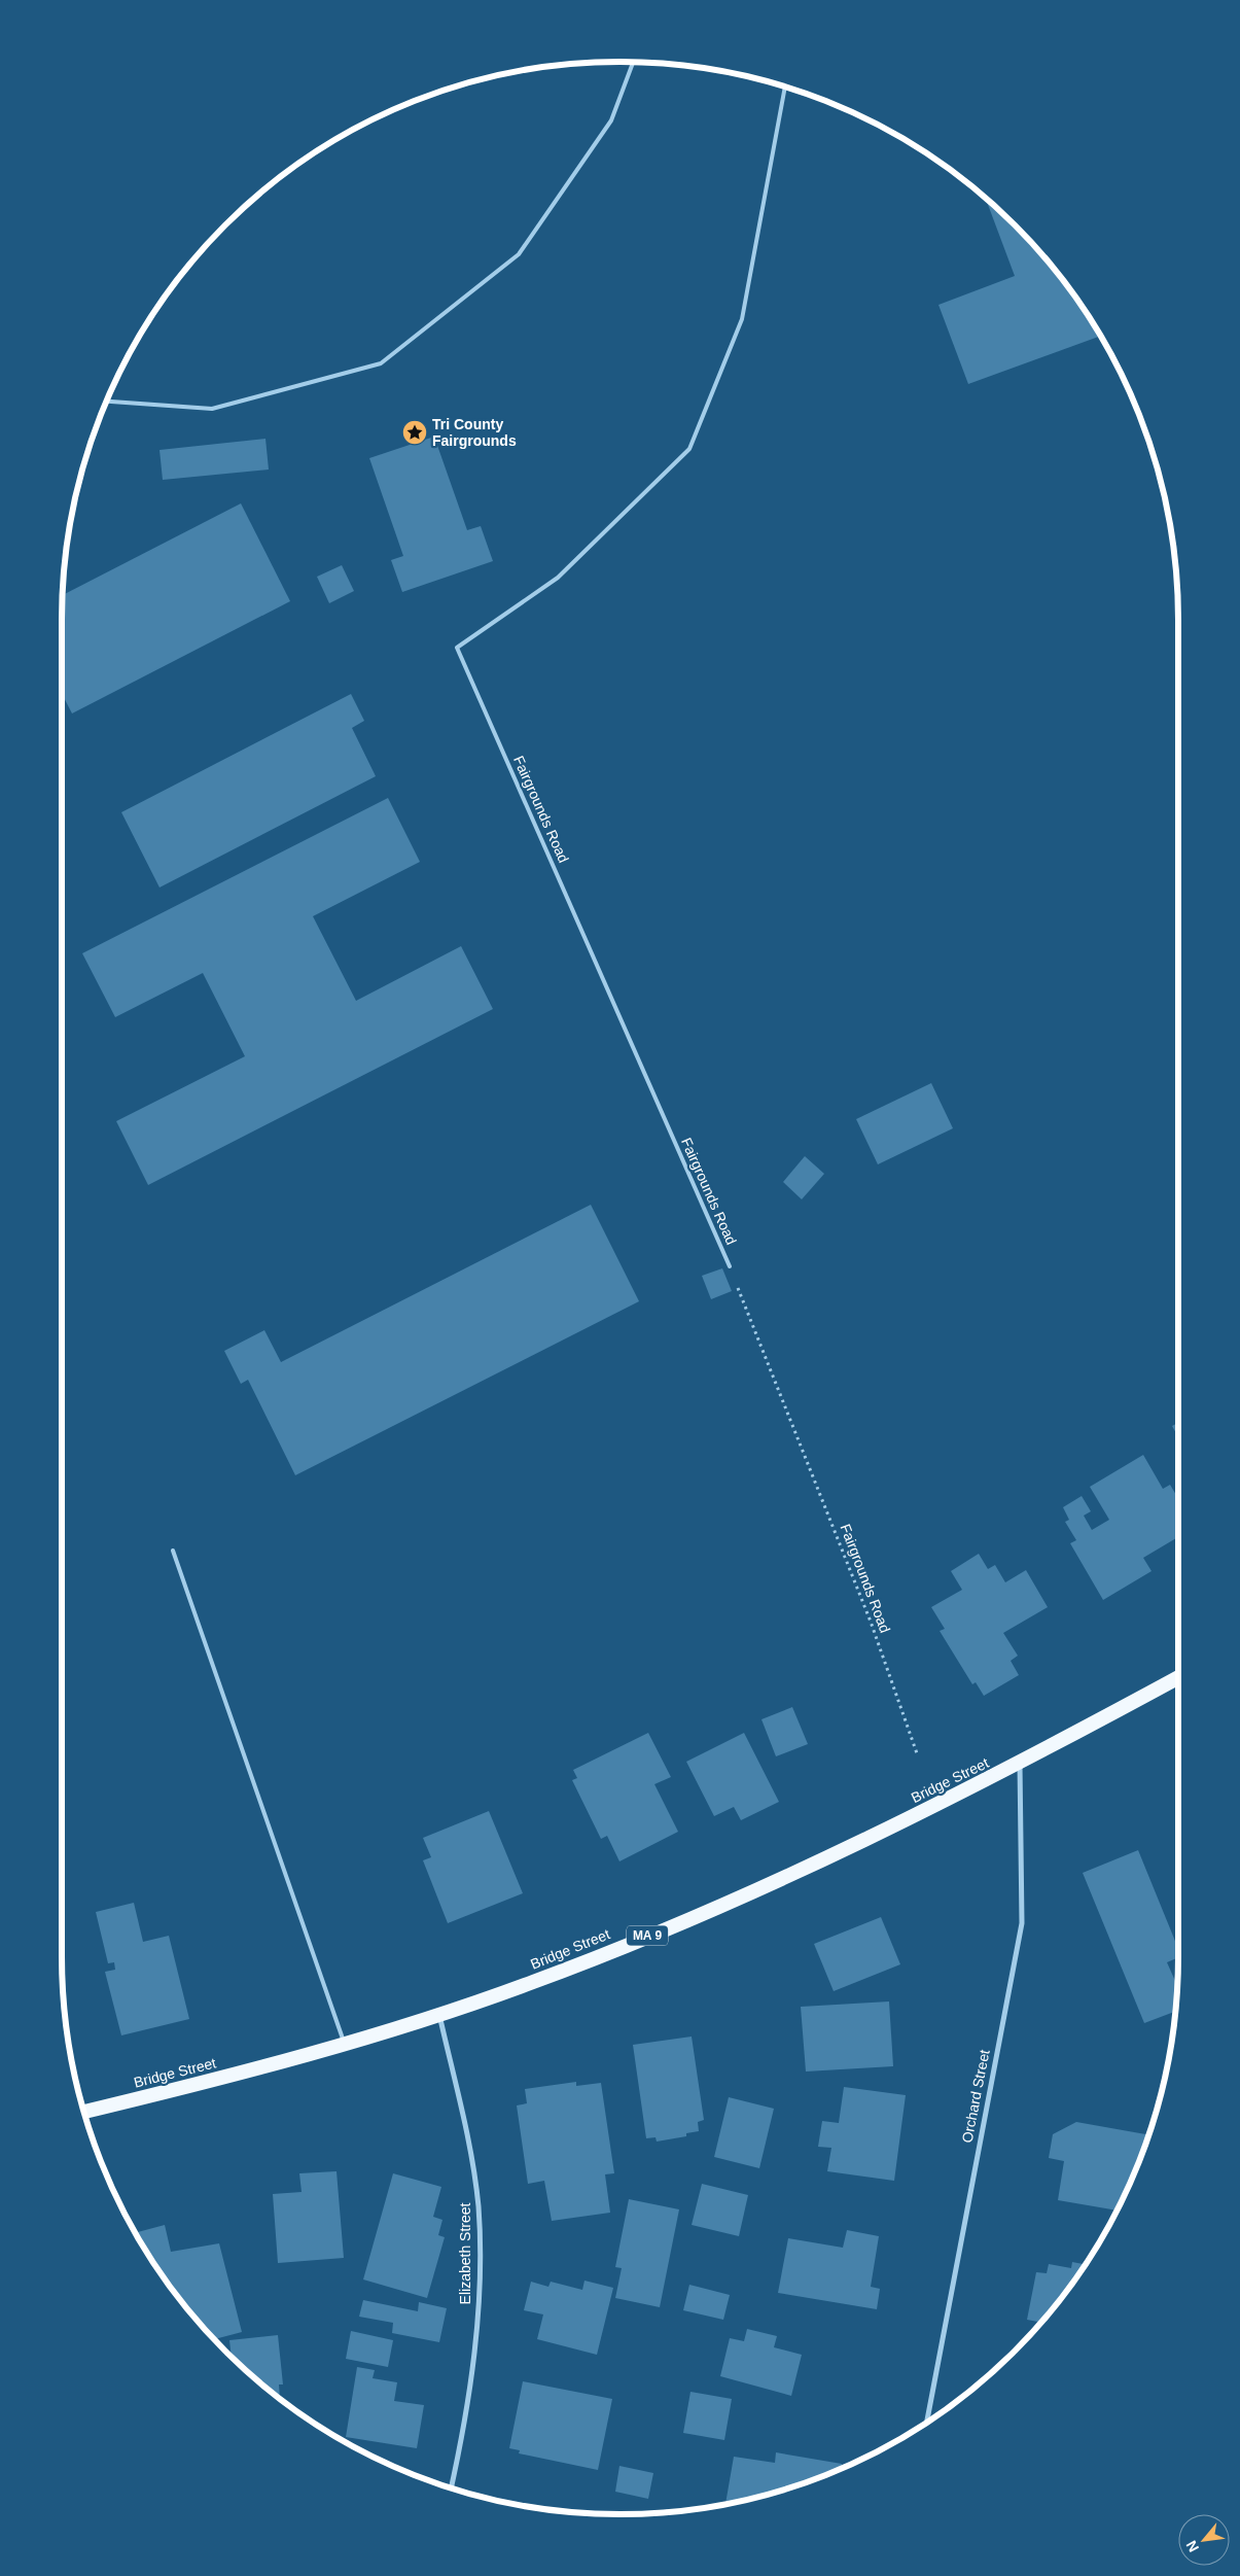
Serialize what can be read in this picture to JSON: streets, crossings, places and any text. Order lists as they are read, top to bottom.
{
  "streets": {
    "highway": ["Bridge Street", "MA 9"],
    "street": ["Orchard Street", "Elizabeth Street"],
    "lane": ["Fairgrounds Road"]
  },
  "crossings": [
    ["Bridge Street", "Orchard Street"],
    ["Bridge Street", "Elizabeth Street"]
  ],
  "places": {
    "place": ["Tri County Fairgrounds"]
  },
  "north": "bottom left"
}
